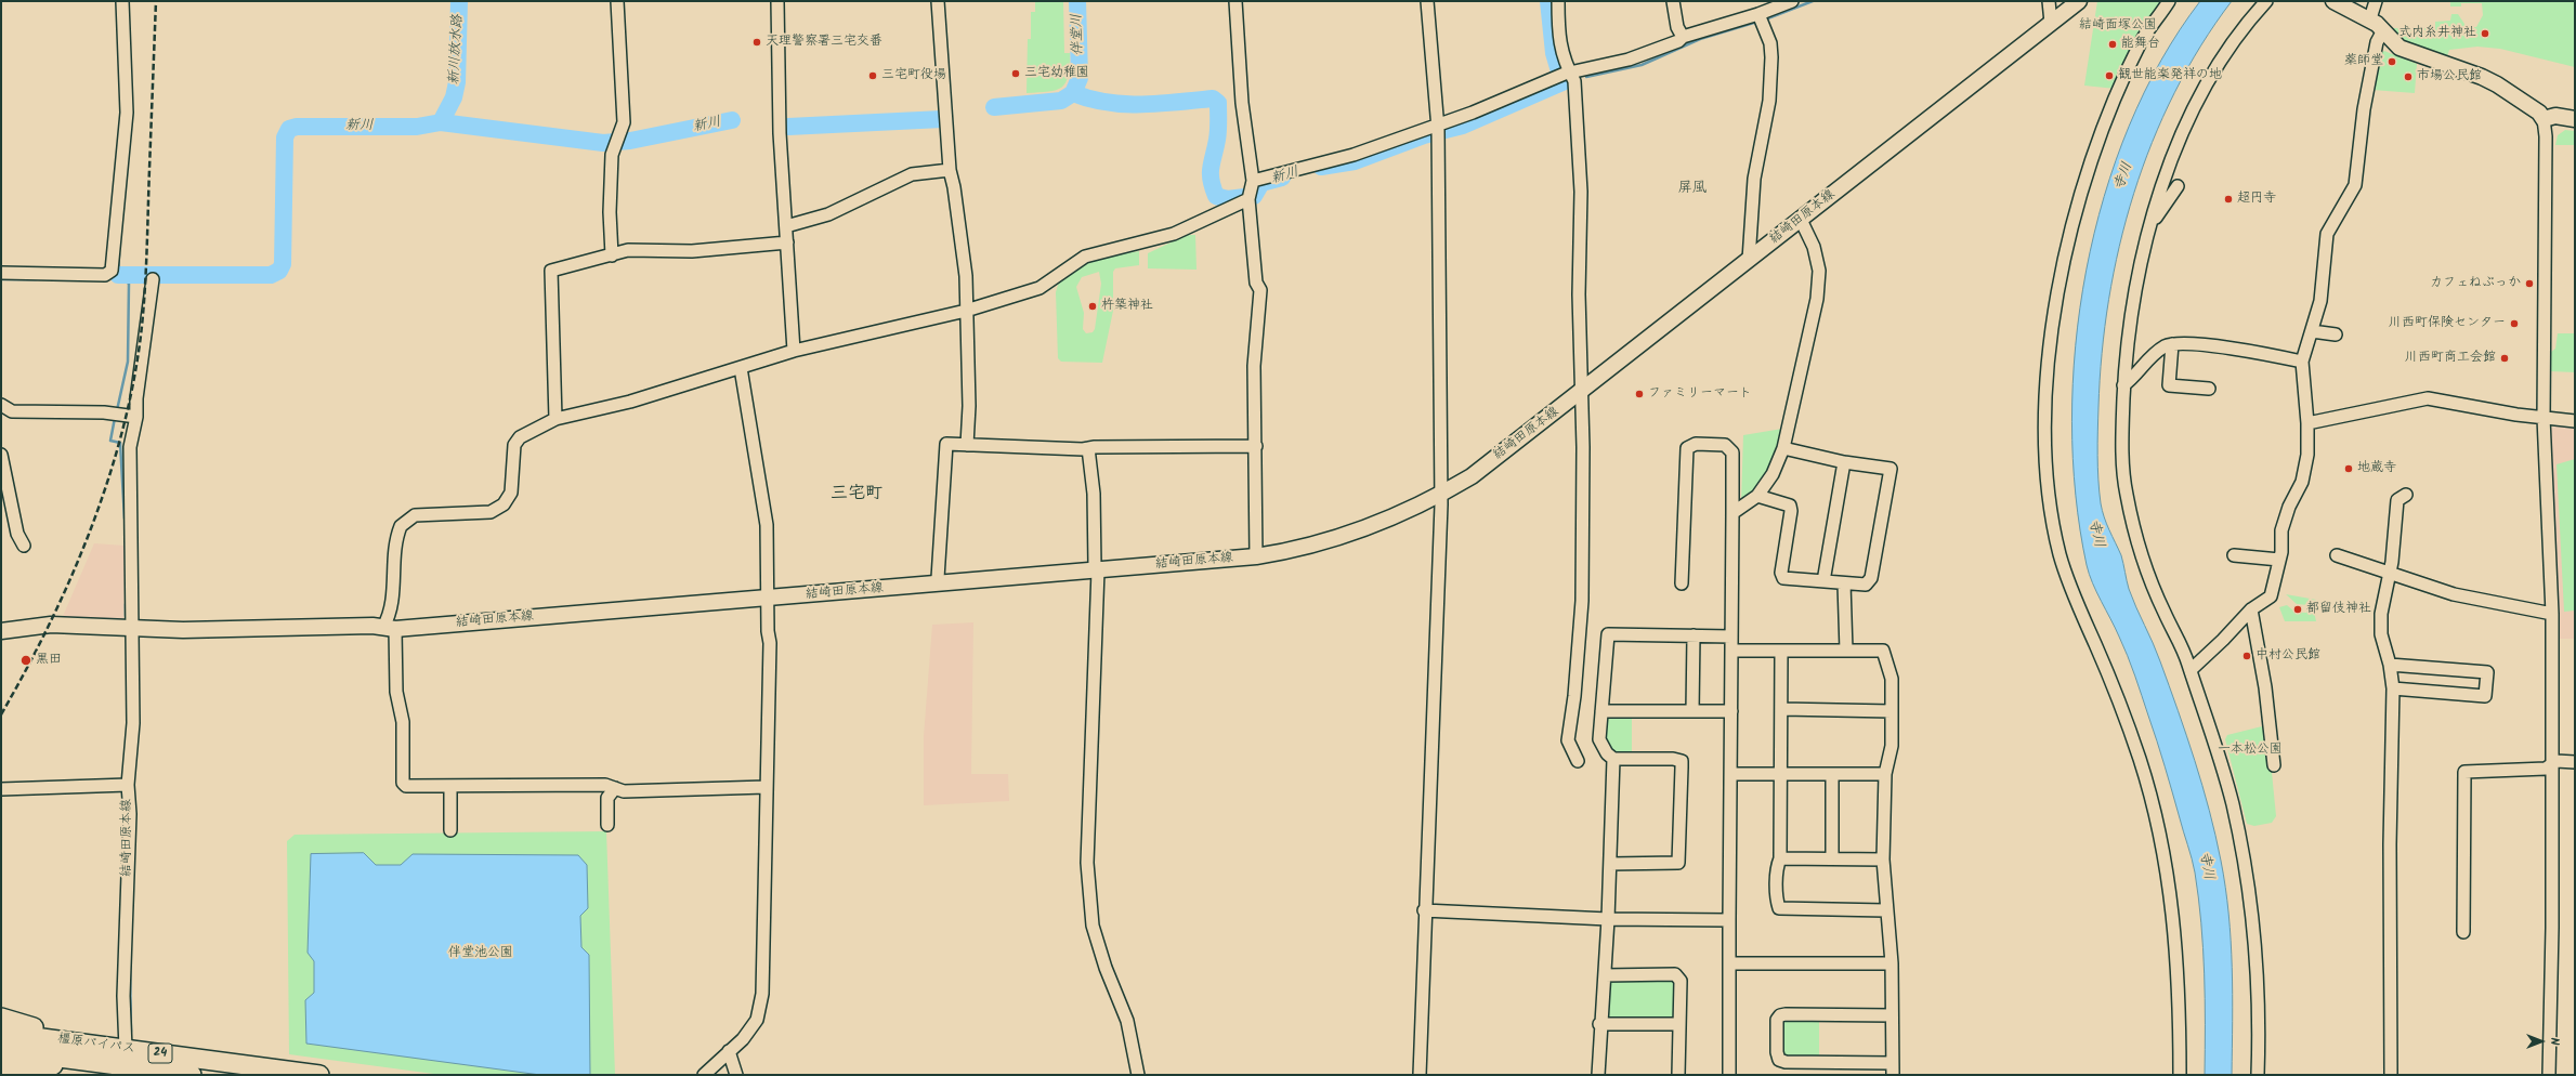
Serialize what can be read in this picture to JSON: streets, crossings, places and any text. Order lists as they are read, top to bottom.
{
  "streets": {
    "highway": ["橿原バイパス", "24"],
    "main road": ["結崎田原本線"]
  },
  "crossings": [
    ["結崎田原本線", "橿原バイパス"]
  ],
  "districts": ["屏風", "三宅町"],
  "water": [
    "伴堂川",
    "新川放水路",
    "新川",
    "寺川"
  ],
  "parks": ["結崎面塚公園", "一本松公園", "伴堂池公園"],
  "places": [
    "式内糸井神社",
    "天理警察署三宅交番",
    "能舞台",
    "薬師堂",
    "三宅幼稚園",
    "三宅町役場",
    "観世能楽発祥の地",
    "市場公民館",
    "超円寺",
    "カフェねぶっか",
    "杵築神社",
    "川西町保険センター",
    "川西町商工会館",
    "ファミリーマート",
    "地蔵寺",
    "都留伎神社",
    "中村公民館",
    "黒田"
  ],
  "north": "right"
}
